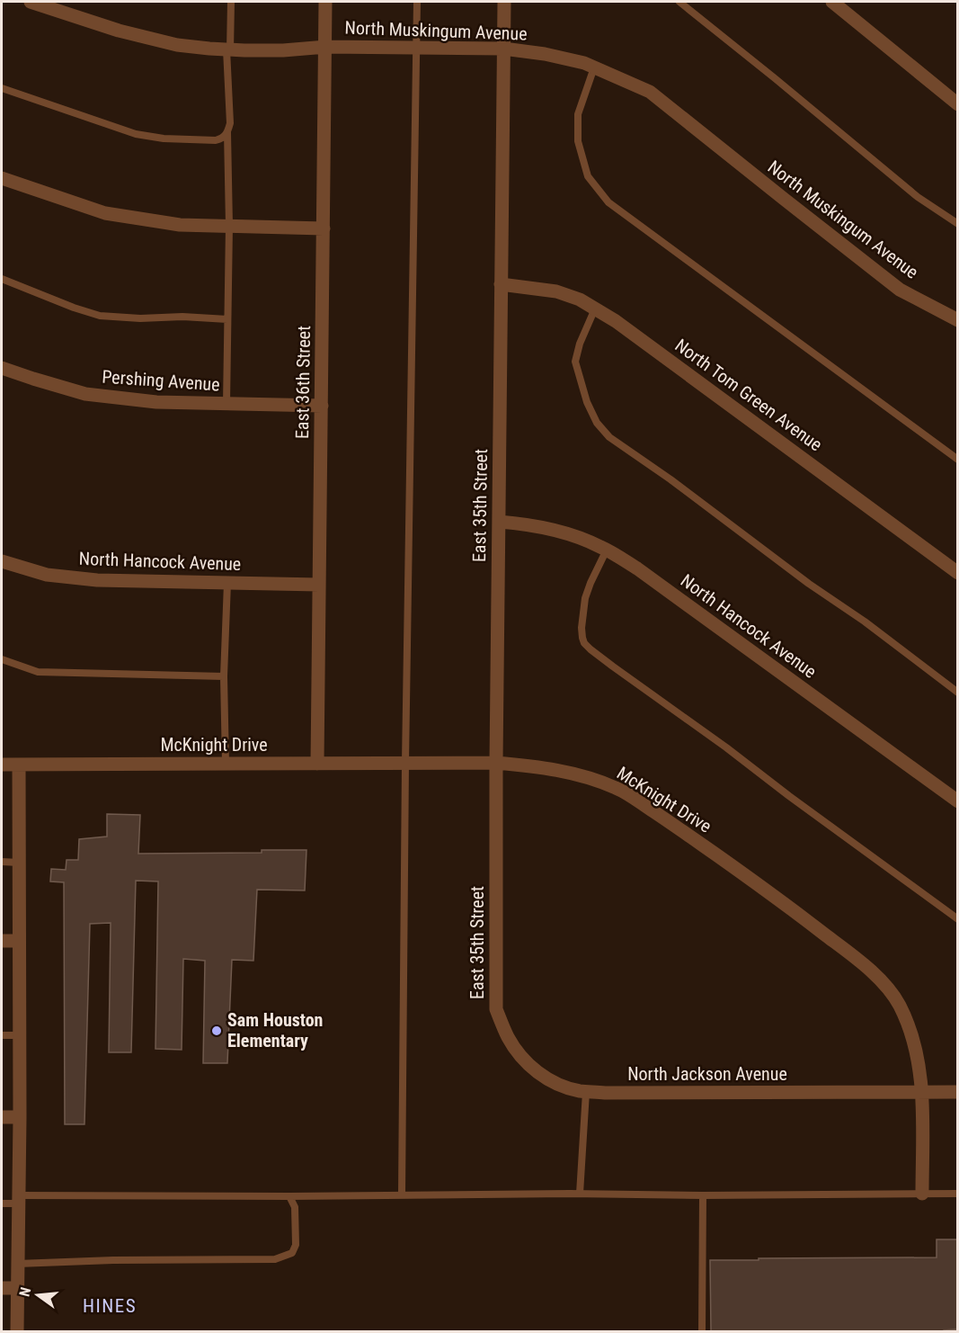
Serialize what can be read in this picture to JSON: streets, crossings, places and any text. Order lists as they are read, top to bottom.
{
  "streets": {
    "street": [
      "North Muskingum Avenue",
      "Pershing Avenue",
      "East 36th Street",
      "North Tom Green Avenue",
      "East 35th Street",
      "North Hancock Avenue",
      "McKnight Drive",
      "North Jackson Avenue"
    ]
  },
  "crossings": [
    ["North Muskingum Avenue", "East 36th Street"],
    ["North Muskingum Avenue", "East 35th Street"],
    ["Pershing Avenue", "East 36th Street"],
    ["East 36th Street", "North Hancock Avenue"],
    ["East 36th Street", "McKnight Drive"],
    ["North Tom Green Avenue", "East 35th Street"],
    ["East 35th Street", "North Hancock Avenue"],
    ["East 35th Street", "McKnight Drive"],
    ["East 35th Street", "North Jackson Avenue"],
    ["McKnight Drive", "North Jackson Avenue"]
  ],
  "districts": ["HINES"],
  "places": ["Sam Houston Elementary"],
  "north": "left"
}
